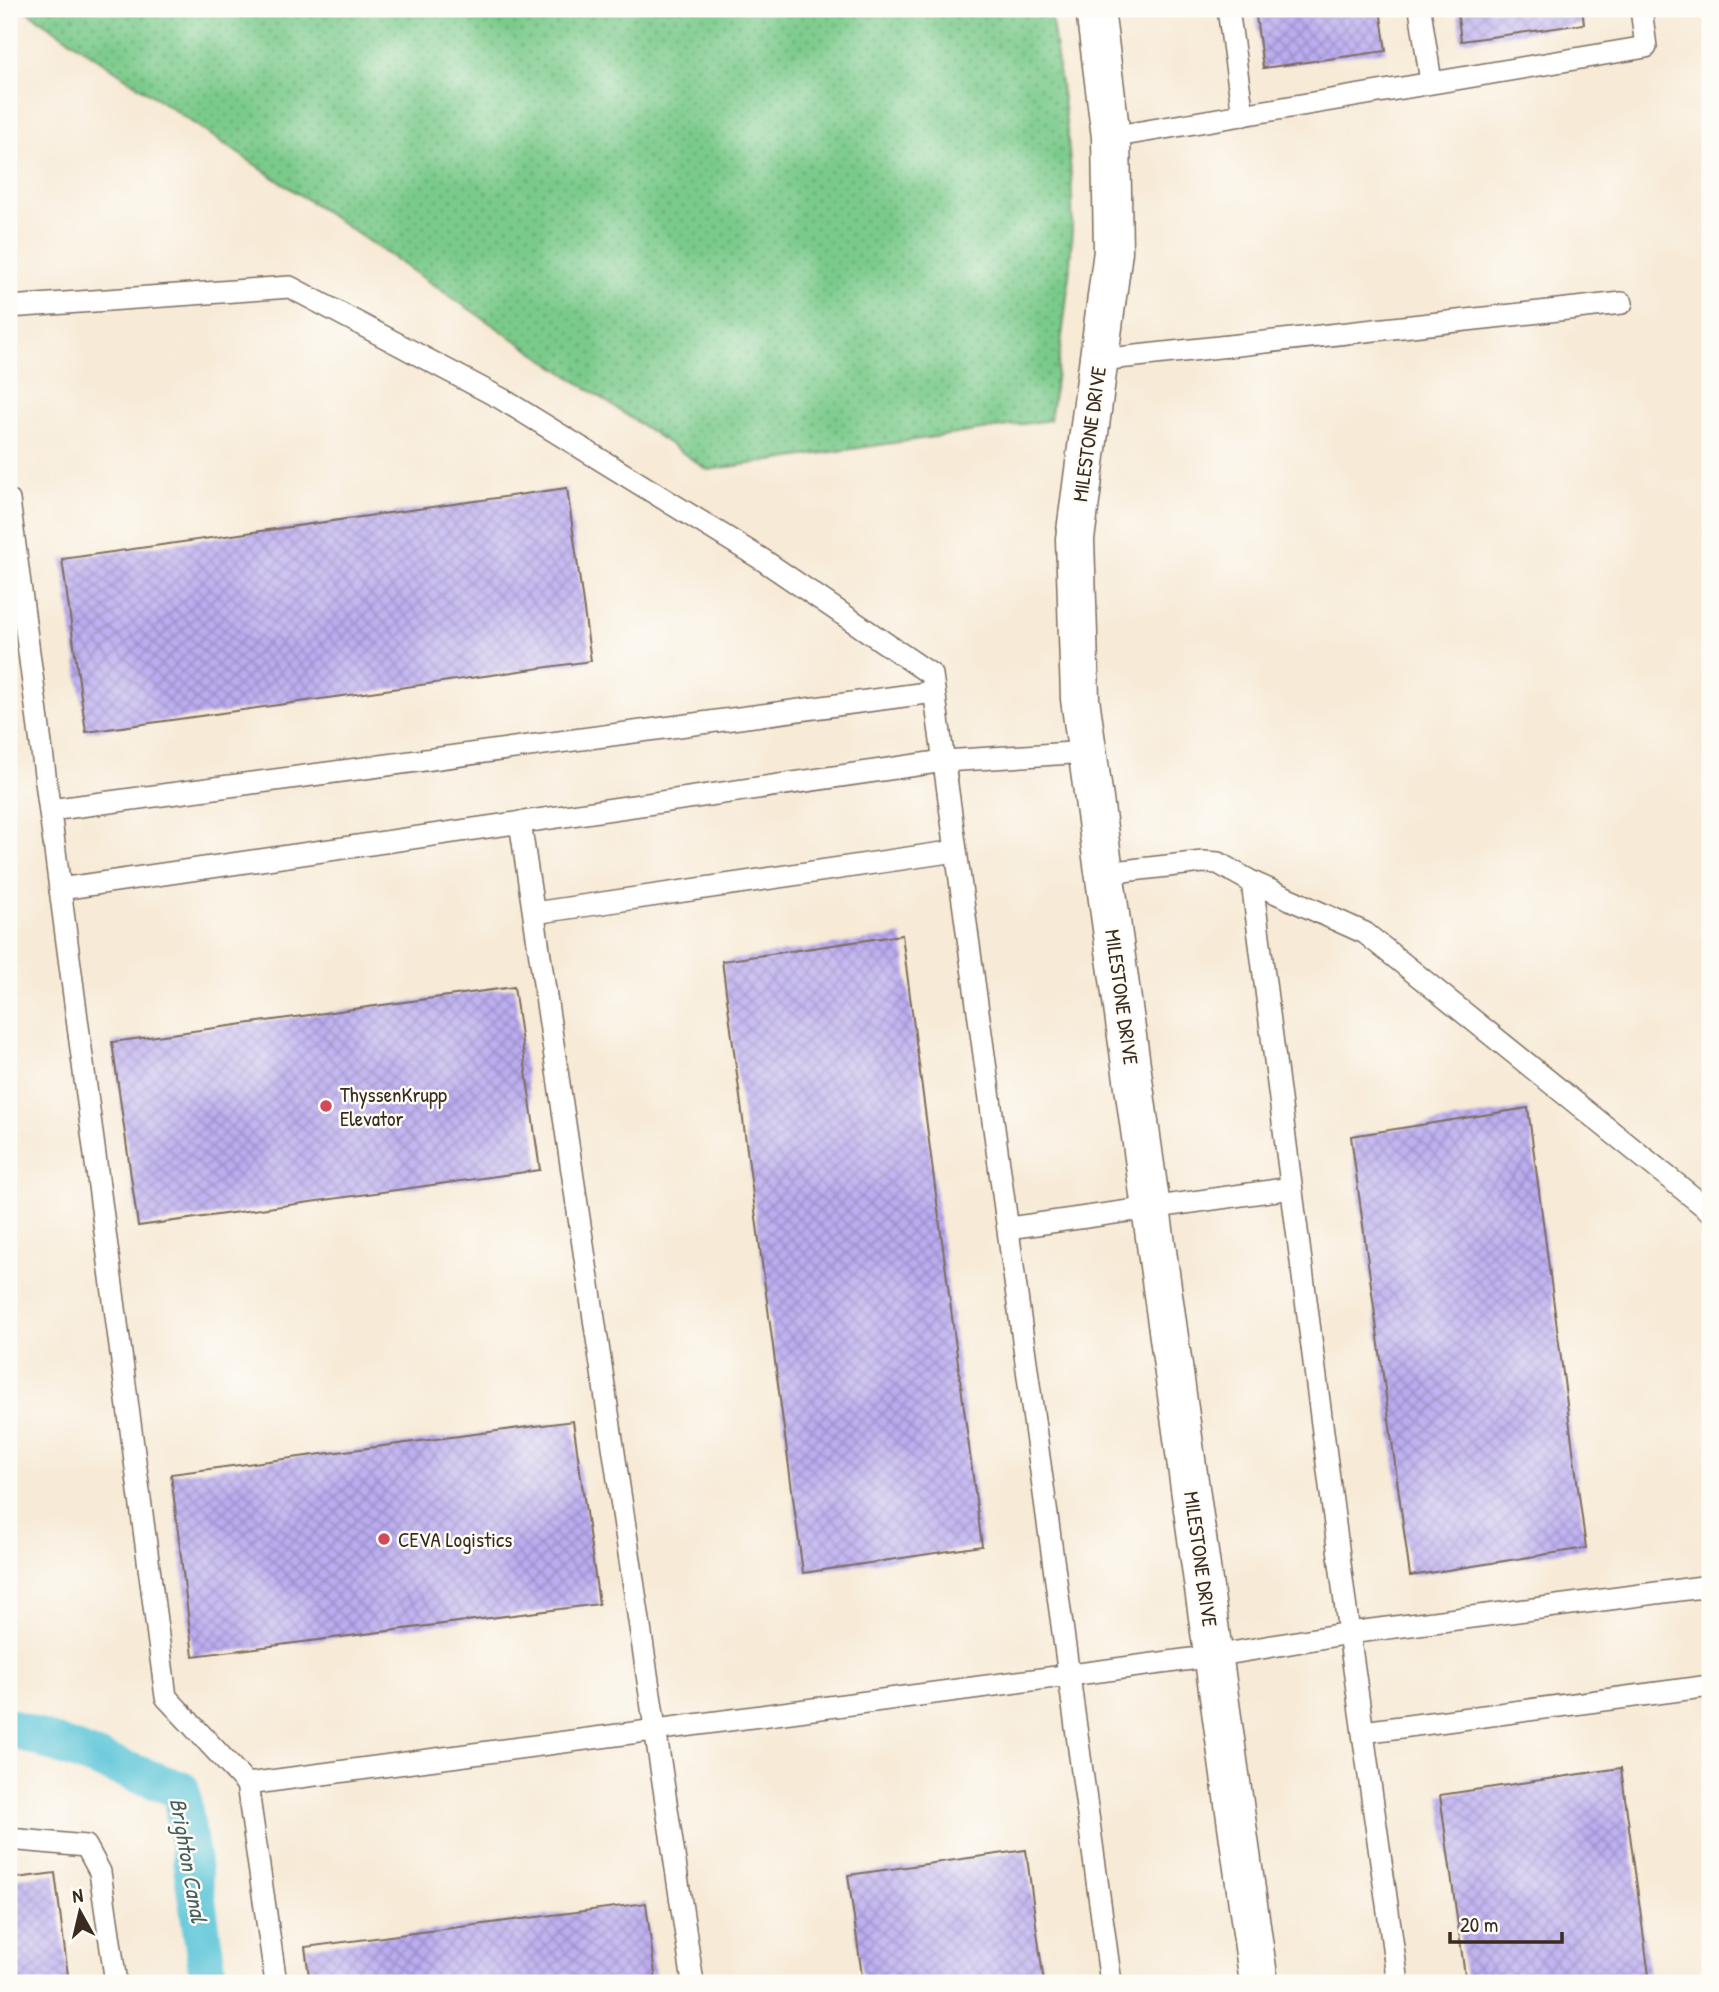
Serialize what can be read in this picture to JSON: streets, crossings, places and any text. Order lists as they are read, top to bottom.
{
  "streets": {
    "street": ["MILESTONE DRIVE"]
  },
  "water": ["Brighton Canal"],
  "places": ["ThyssenKrupp Elevator", "CEVA Logistics"],
  "scale_bar": "20 m",
  "north": "top"
}
